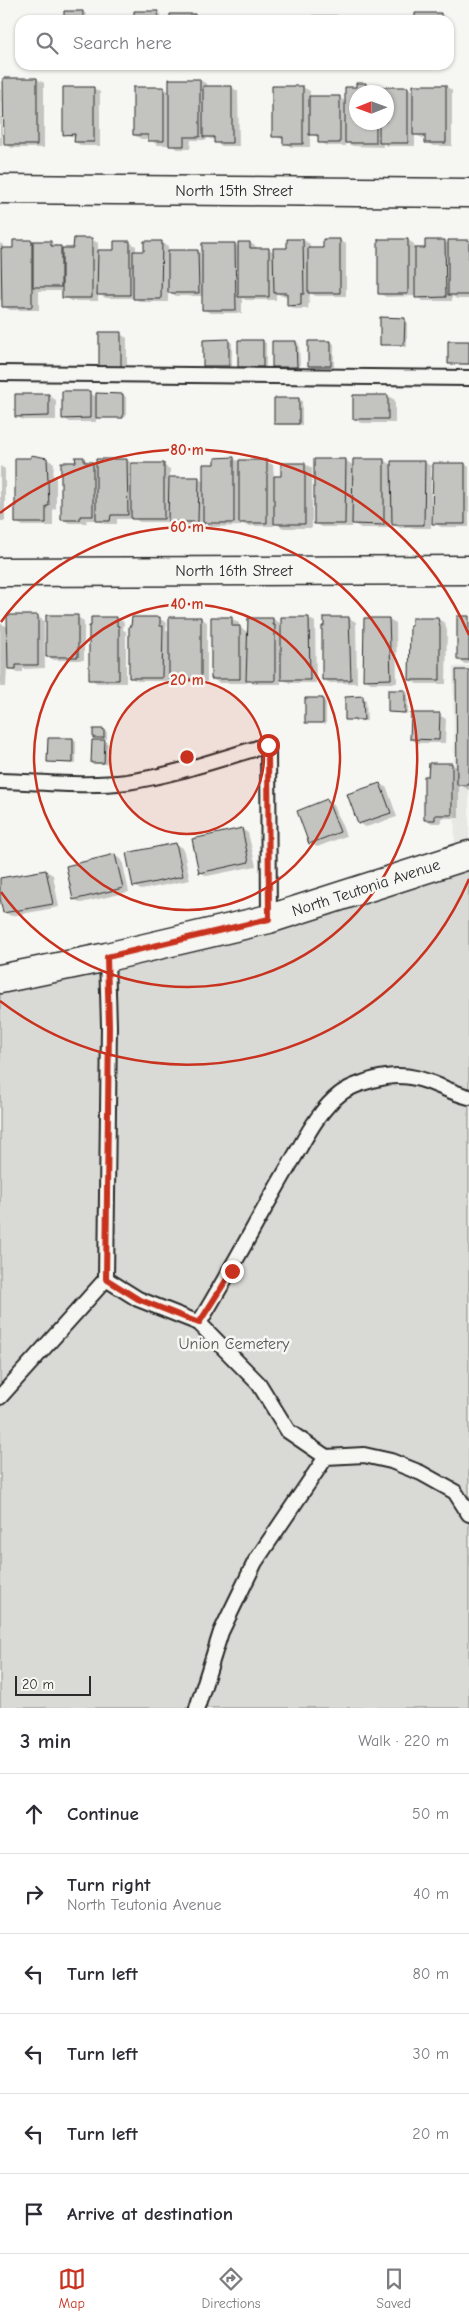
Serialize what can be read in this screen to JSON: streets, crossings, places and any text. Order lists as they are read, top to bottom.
{
  "streets": {
    "street": ["North 15th Street", "North 16th Street", "North Teutonia Avenue"]
  },
  "parks": ["Union Cemetery"],
  "scale_bar": "20 m",
  "north": "left",
  "page": {
    "search": "Search here",
    "scale": "20 m",
    "heading": ["3 min", "Walk · 220 m"],
    "list": [
      ["Continue", "50 m"],
      ["Turn right", "North Teutonia Avenue", "40 m"],
      ["Turn left", "80 m"],
      ["Turn left", "30 m"],
      ["Turn left", "20 m"],
      "Arrive at destination"
    ],
    "nav": ["Map", "Directions", "Saved"]
  },
  "rings": [
    "80 m",
    "60 m",
    "40 m",
    "20 m"
  ]
}
